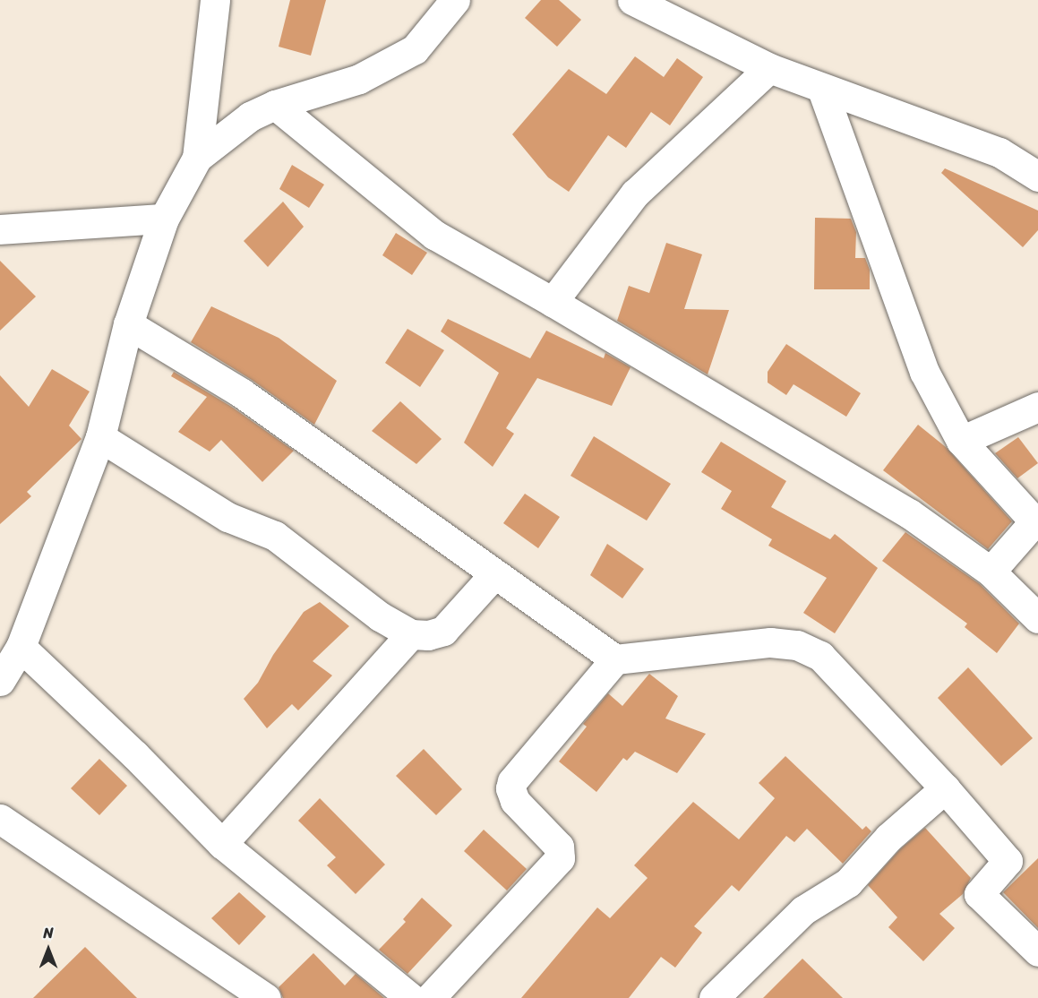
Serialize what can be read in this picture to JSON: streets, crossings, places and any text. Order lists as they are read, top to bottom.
{
  "north": "top"
}
